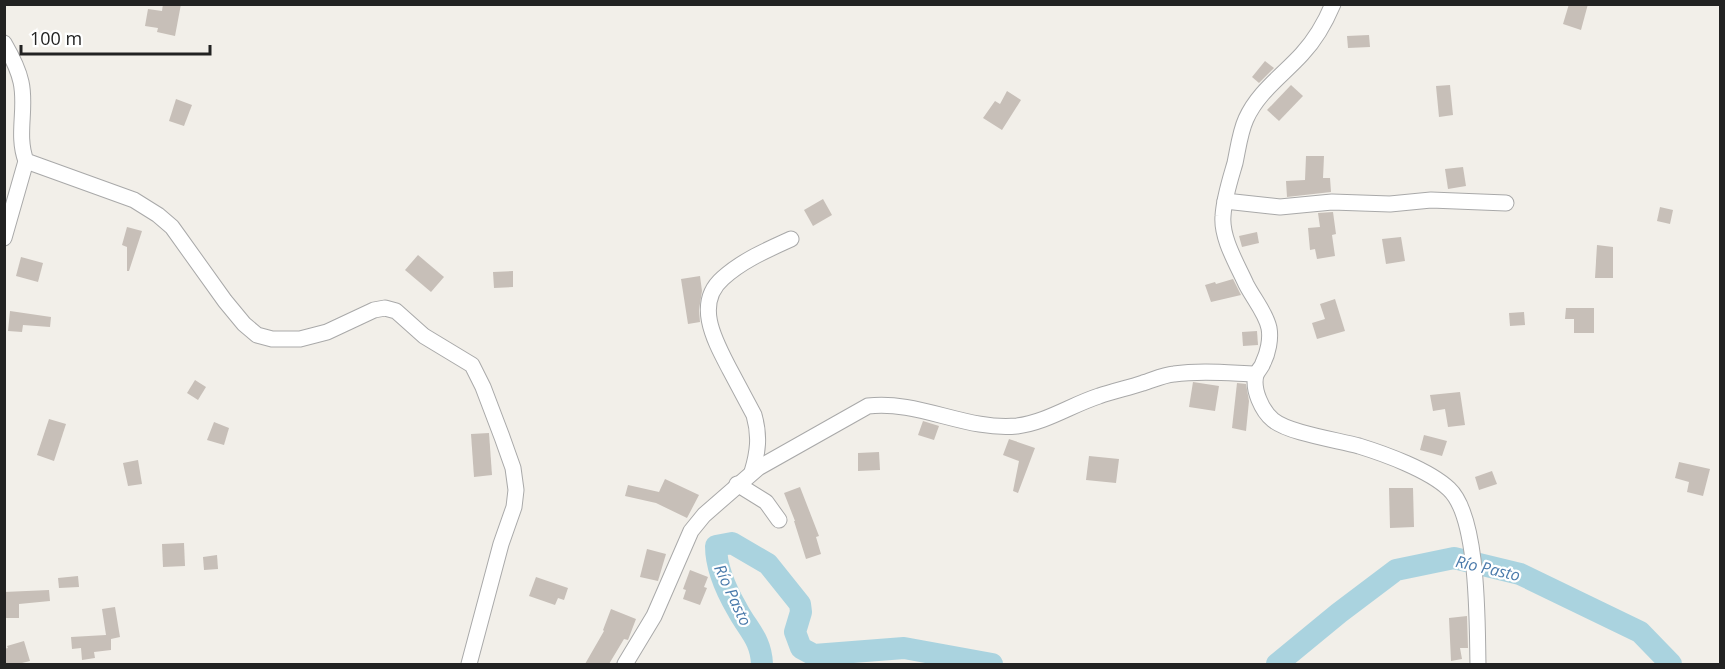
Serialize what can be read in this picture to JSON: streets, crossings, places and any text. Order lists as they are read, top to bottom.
{
  "water": ["Río Pasto"],
  "scale_bar": "100 m"
}
